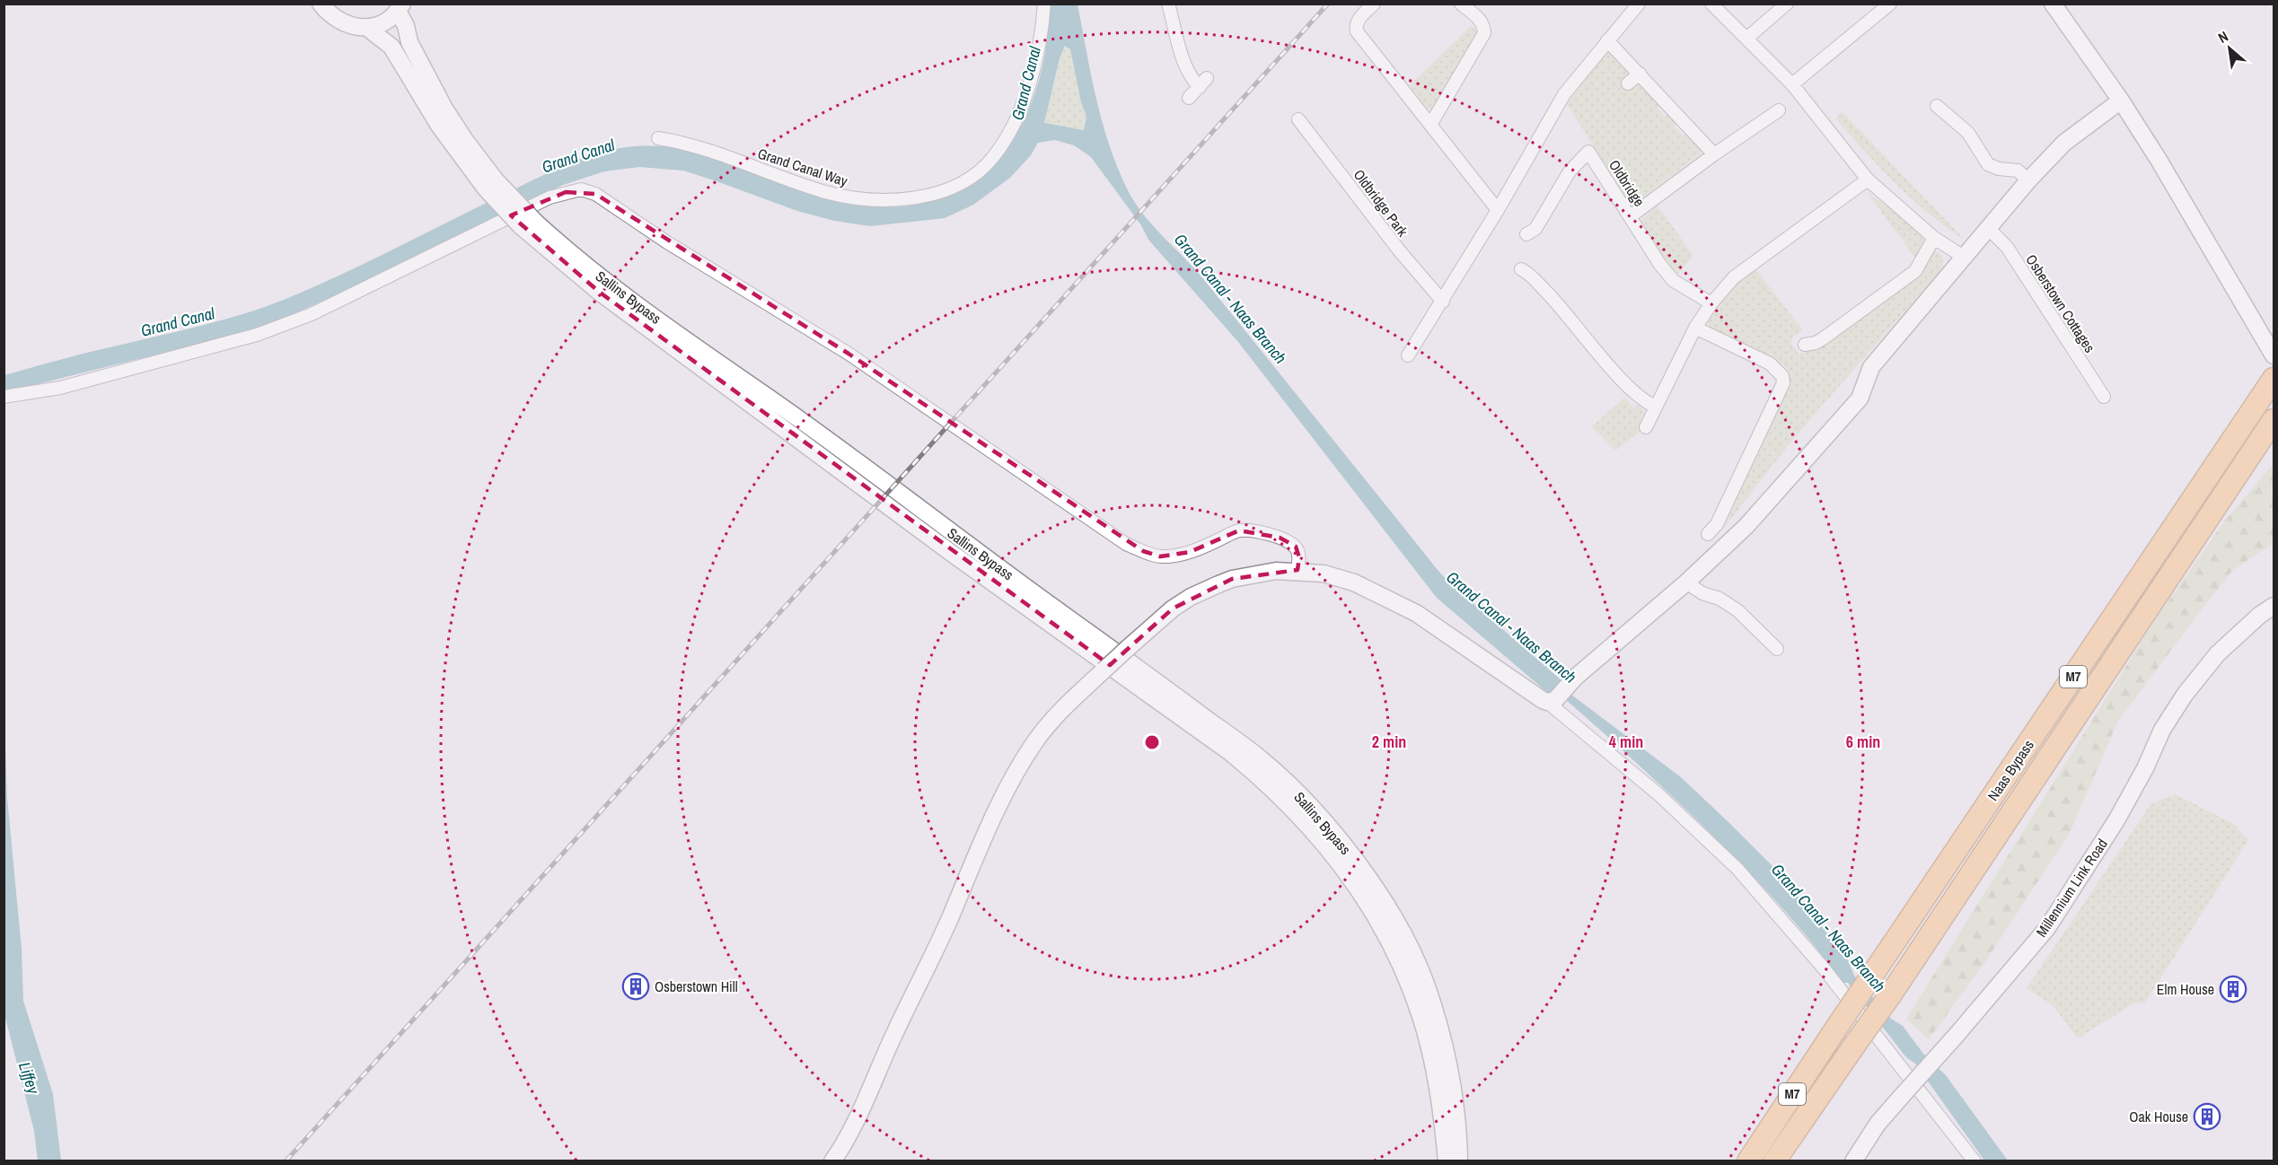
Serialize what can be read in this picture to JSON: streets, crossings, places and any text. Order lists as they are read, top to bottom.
{
  "streets": {
    "highway": ["M7", "Naas Bypass"],
    "main road": ["Sallins Bypass", "Millennium Link Road"],
    "street": [
      "Grand Canal Way",
      "Oldbridge",
      "Oldbridge Park",
      "Osberstown Cottages"
    ]
  },
  "water": ["Grand Canal", "Grand Canal - Naas Branch", "Liffey"],
  "places": {
    "building": ["Osberstown Hill", "Elm House", "Oak House"]
  },
  "north": "top left",
  "rings": ["2 min", "4 min", "6 min"]
}
